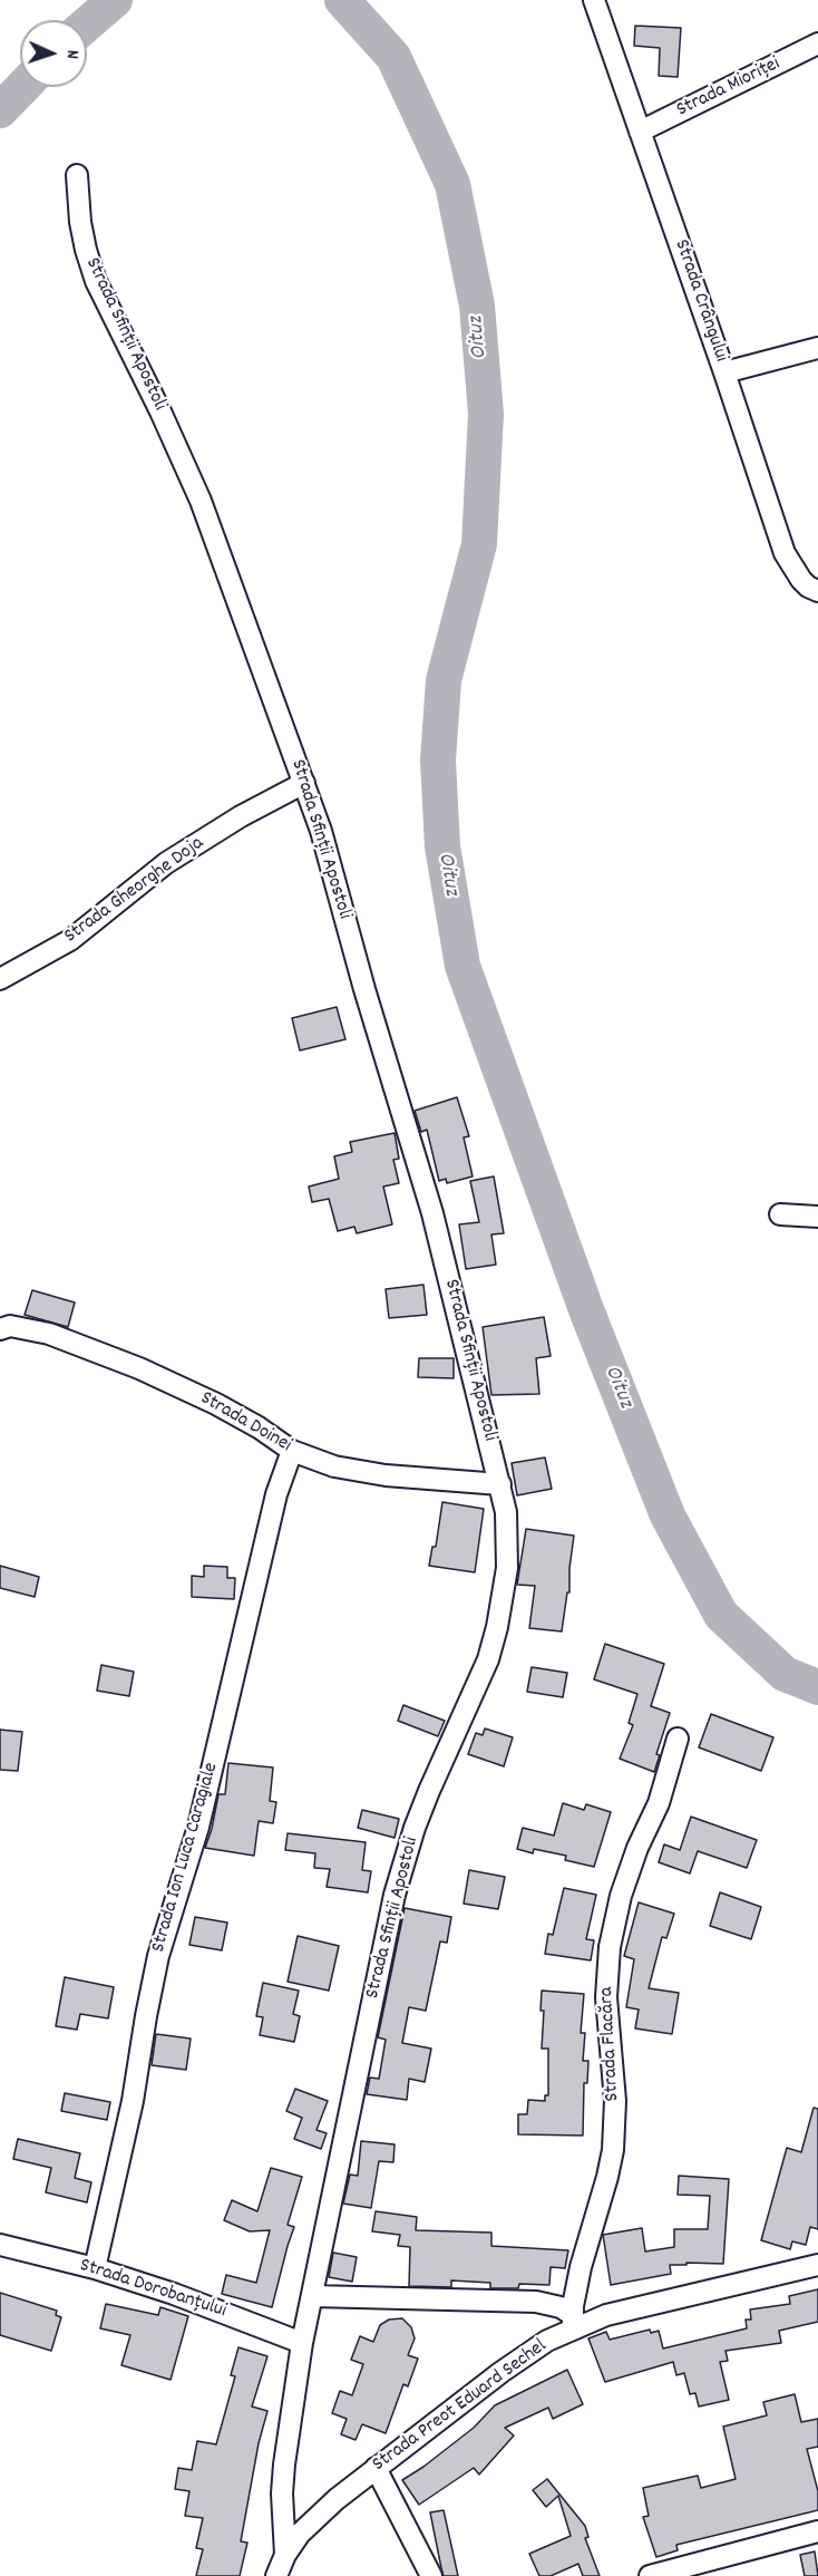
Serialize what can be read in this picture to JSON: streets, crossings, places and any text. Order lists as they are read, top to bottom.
{
  "streets": {
    "street": [
      "Strada Mioriței",
      "Strada Crângului",
      "Strada Sfinții Apostoli",
      "Strada Gheorghe Doja",
      "Strada Doinei",
      "Strada Ion Luca Caragiale",
      "Strada Flacăra",
      "Strada Dorobanțului",
      "Strada Preot Eduard Sechel"
    ]
  },
  "crossings": [
    ["Strada Mioriței", "Strada Crângului"],
    ["Strada Sfinții Apostoli", "Strada Gheorghe Doja"],
    ["Strada Sfinții Apostoli", "Strada Doinei"],
    ["Strada Sfinții Apostoli", "Strada Dorobanțului"],
    ["Strada Sfinții Apostoli", "Strada Preot Eduard Sechel"],
    ["Strada Doinei", "Strada Ion Luca Caragiale"],
    ["Strada Ion Luca Caragiale", "Strada Dorobanțului"],
    ["Strada Flacăra", "Strada Preot Eduard Sechel"]
  ],
  "water": ["Oituz"],
  "north": "right"
}
